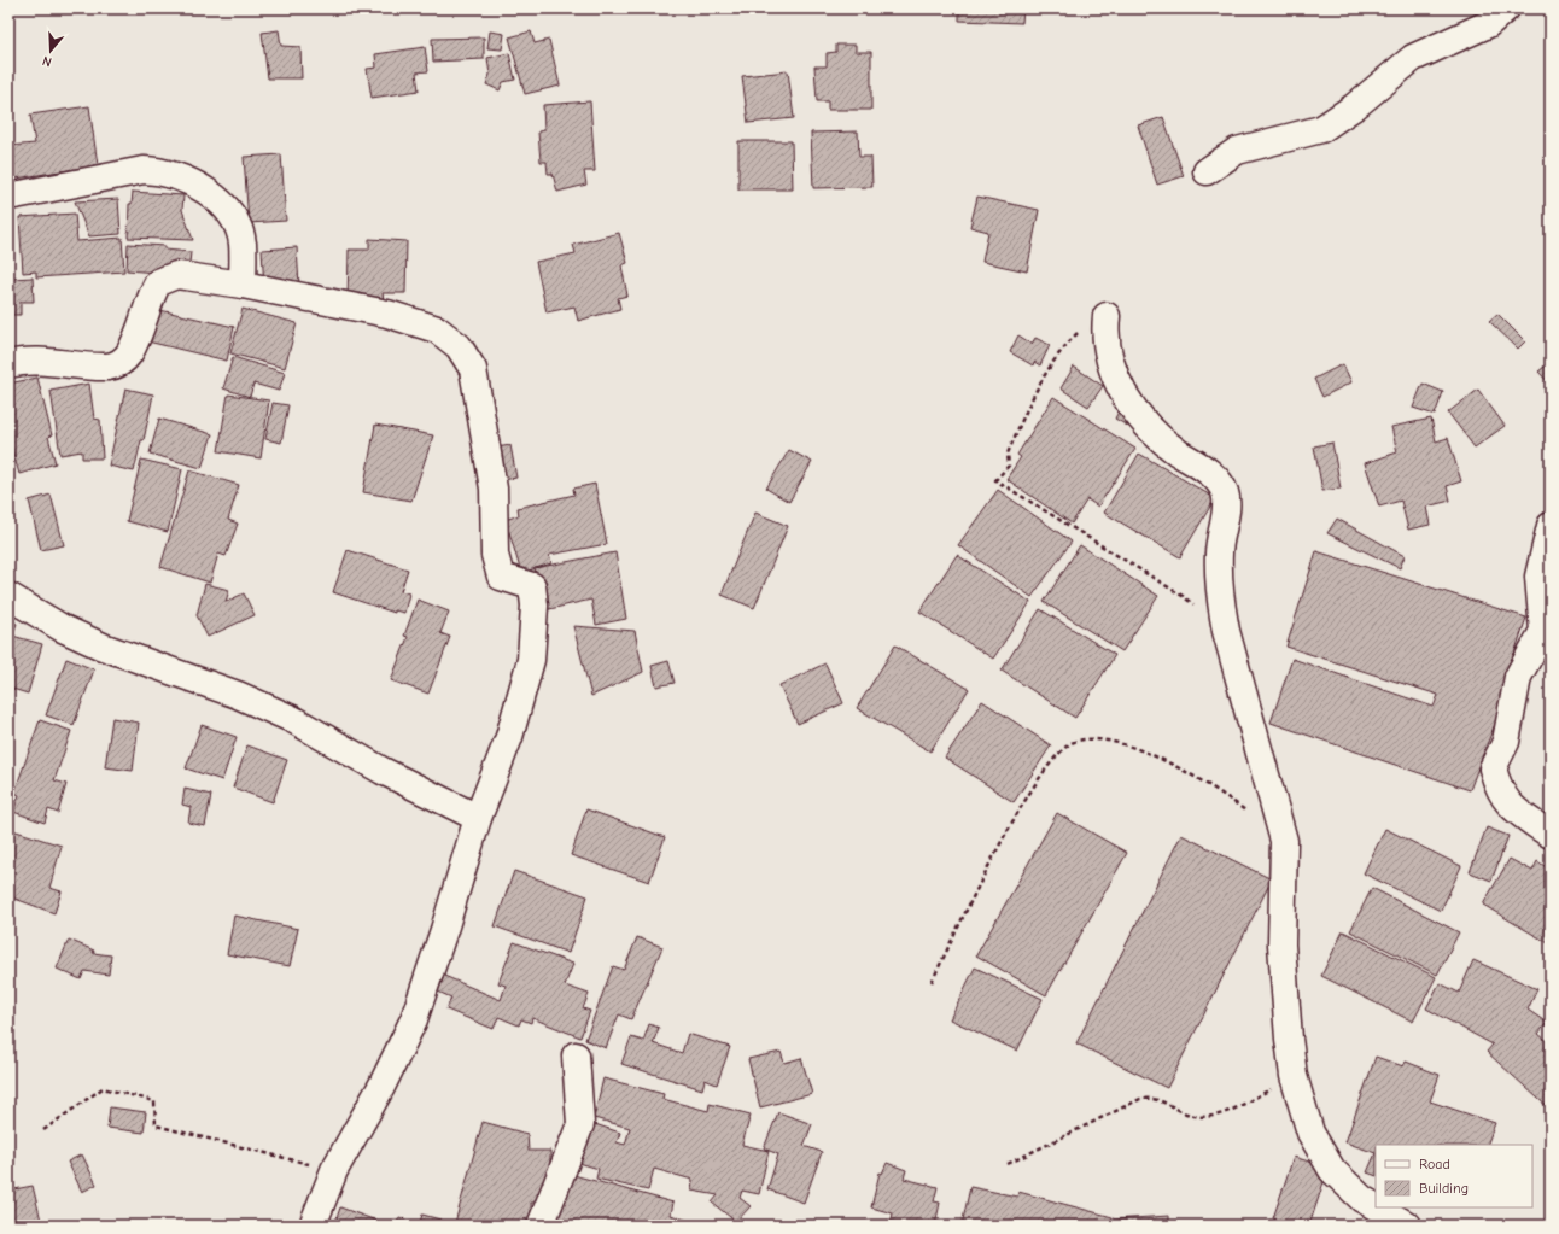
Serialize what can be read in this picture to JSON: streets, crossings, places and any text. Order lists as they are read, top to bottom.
{
  "legend": ["Road", "Building"],
  "north": "bottom"
}
